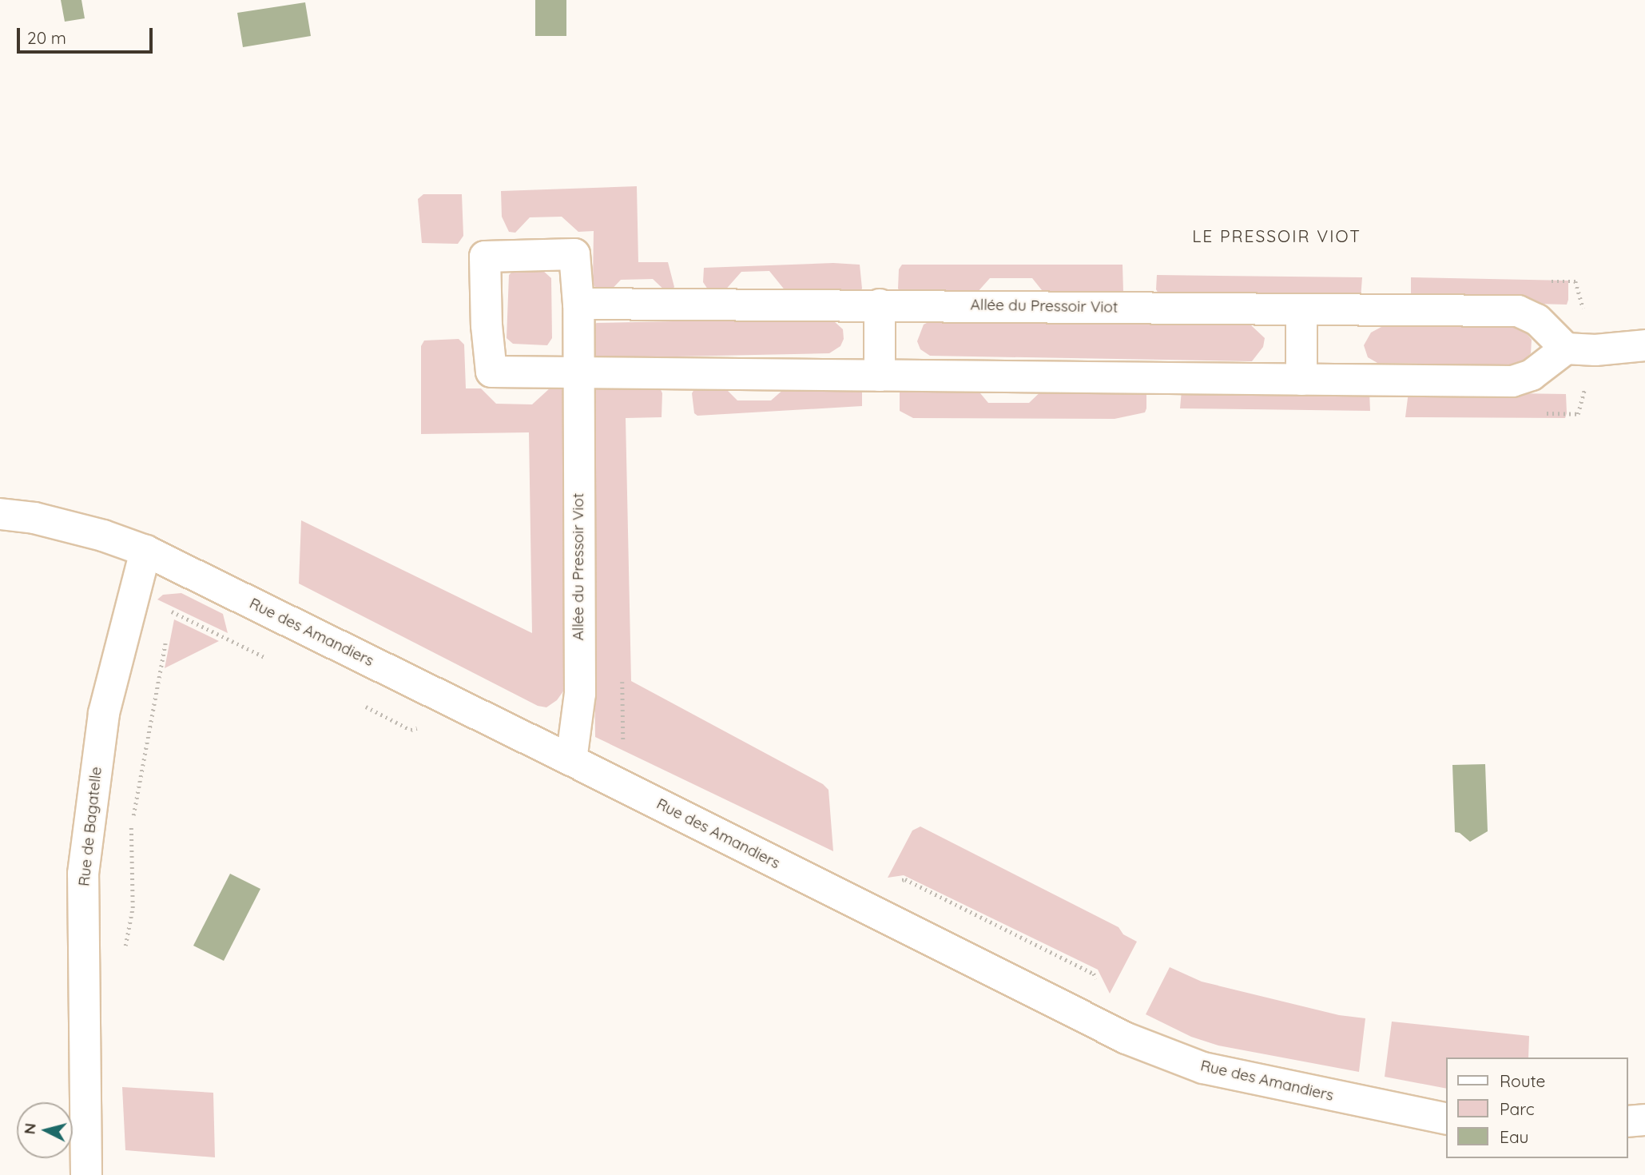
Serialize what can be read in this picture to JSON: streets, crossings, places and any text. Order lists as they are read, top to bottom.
{
  "streets": {
    "street": ["Allée du Pressoir Viot", "Rue des Amandiers", "Rue de Bagatelle"]
  },
  "crossings": [
    ["Allée du Pressoir Viot", "Rue des Amandiers"],
    ["Rue des Amandiers", "Rue de Bagatelle"]
  ],
  "districts": ["LE PRESSOIR VIOT"],
  "legend": ["Route", "Parc", "Eau"],
  "scale_bar": "20 m",
  "north": "left"
}
